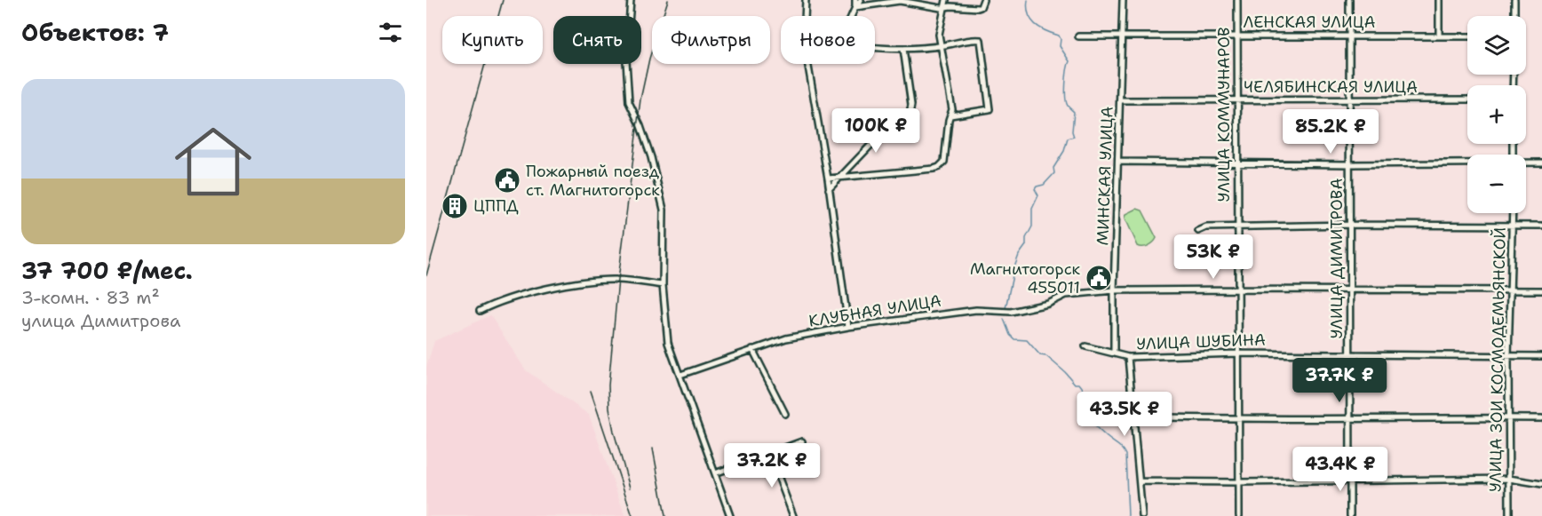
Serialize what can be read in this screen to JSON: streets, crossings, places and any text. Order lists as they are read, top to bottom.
{
  "streets": {
    "street": [
      "ЛЕНСКАЯ УЛИЦА",
      "ЧЕЛЯБИНСКАЯ УЛИЦА",
      "УЛИЦА КОММУНАРОВ",
      "МИНСКАЯ УЛИЦА",
      "УЛИЦА ДИМИТРОВА",
      "КЛУБНАЯ УЛИЦА",
      "УЛИЦА ШУБИНА",
      "УЛИЦА ЗОИ КОСМОДЕМЬЯНСКОЙ"
    ]
  },
  "crossings": [
    ["ЛЕНСКАЯ УЛИЦА", "УЛИЦА КОММУНАРОВ"],
    ["ЛЕНСКАЯ УЛИЦА", "МИНСКАЯ УЛИЦА"],
    ["ЛЕНСКАЯ УЛИЦА", "УЛИЦА ДИМИТРОВА"],
    ["ЧЕЛЯБИНСКАЯ УЛИЦА", "УЛИЦА КОММУНАРОВ"],
    ["ЧЕЛЯБИНСКАЯ УЛИЦА", "МИНСКАЯ УЛИЦА"],
    ["ЧЕЛЯБИНСКАЯ УЛИЦА", "УЛИЦА ДИМИТРОВА"],
    ["УЛИЦА КОММУНАРОВ", "КЛУБНАЯ УЛИЦА"],
    ["УЛИЦА КОММУНАРОВ", "УЛИЦА ШУБИНА"],
    ["МИНСКАЯ УЛИЦА", "КЛУБНАЯ УЛИЦА"],
    ["МИНСКАЯ УЛИЦА", "УЛИЦА ШУБИНА"],
    ["УЛИЦА ДИМИТРОВА", "КЛУБНАЯ УЛИЦА"],
    ["УЛИЦА ДИМИТРОВА", "УЛИЦА ШУБИНА"],
    ["КЛУБНАЯ УЛИЦА", "УЛИЦА ЗОИ КОСМОДЕМЬЯНСКОЙ"],
    ["УЛИЦА ШУБИНА", "УЛИЦА ЗОИ КОСМОДЕМЬЯНСКОЙ"]
  ],
  "places": {
    "public building": ["Пожарный поезд ст. Магнитогорск", "Магнитогорск 455011"],
    "building": ["ЦППД"]
  },
  "page": {
    "heading": "Объектов: 7",
    "map_buttons": ["+", "−"],
    "chip": [
      "Купить",
      "Снять",
      "Фильтры",
      "Новое"
    ],
    "list": [
      {
        "name": "37 700 ₽/мес.",
        "note": "3-комн. · 83 m² · улица Димитрова"
      }
    ],
    "price": [
      "100K ₽",
      "85.2K ₽",
      "53K ₽",
      "37.7K ₽",
      "43.5K ₽",
      "37.2K ₽",
      "43.4K ₽"
    ]
  }
}
